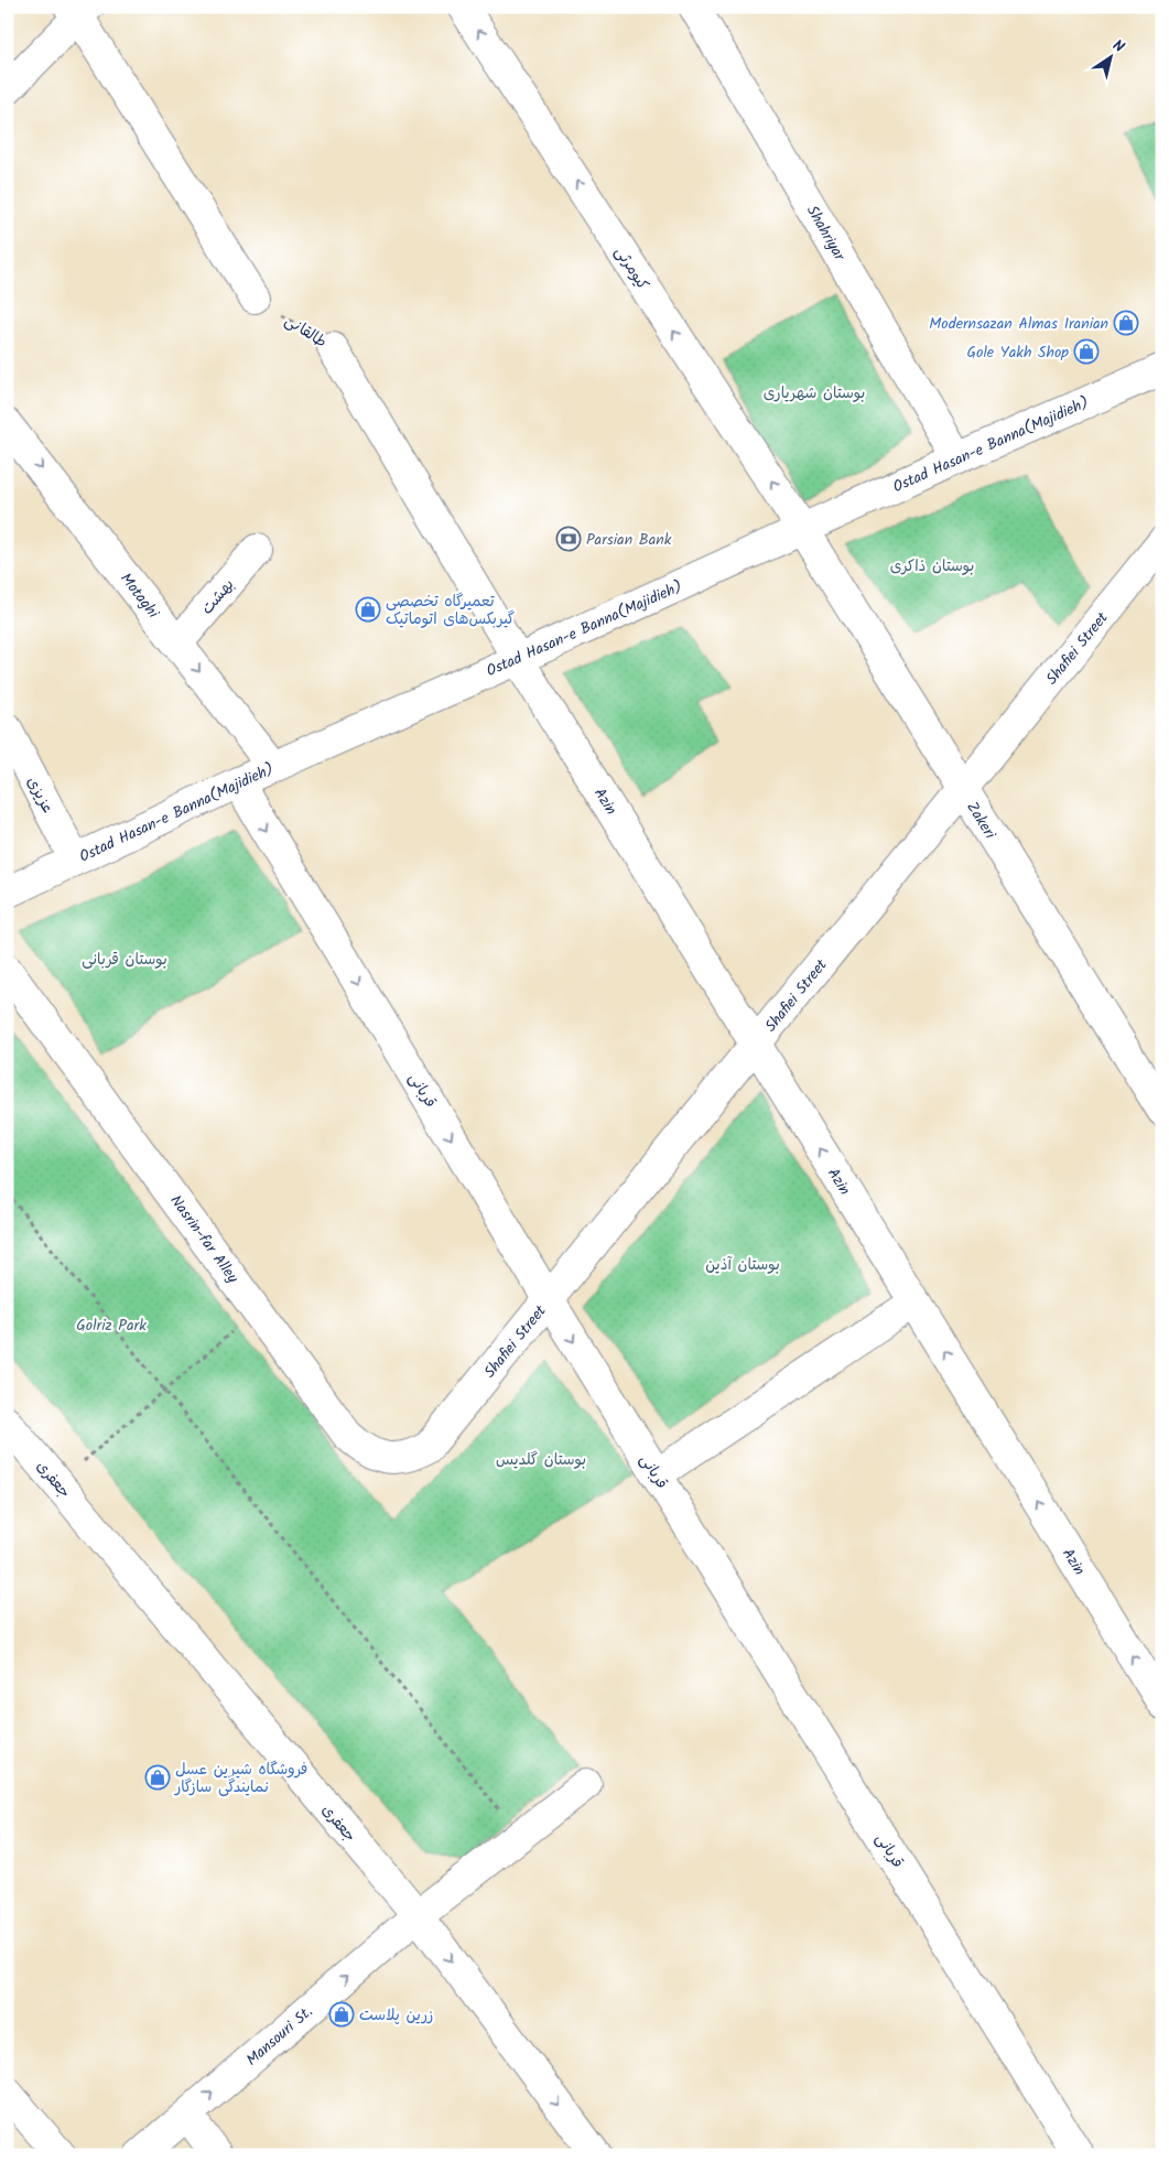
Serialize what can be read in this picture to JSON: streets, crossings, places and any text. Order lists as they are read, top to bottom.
{
  "streets": {
    "street": [
      "Shahriyar",
      "کیومرثی",
      "طالقانی",
      "Ostad Hasan-e Banna(Majidieh)",
      "Motaghi",
      "بهشت",
      "Shafiei Street",
      "عزیزی",
      "Azin",
      "Zakeri",
      "قربانی",
      "Nasrin-far Alley",
      "جعفری",
      "Mansouri St."
    ]
  },
  "crossings": [
    ["Shahriyar", "Ostad Hasan-e Banna(Majidieh)"],
    ["کیومرثی", "Ostad Hasan-e Banna(Majidieh)"],
    ["کیومرثی", "Zakeri"],
    ["طالقانی", "Ostad Hasan-e Banna(Majidieh)"],
    ["طالقانی", "Azin"],
    ["Ostad Hasan-e Banna(Majidieh)", "Motaghi"],
    ["Ostad Hasan-e Banna(Majidieh)", "عزیزی"],
    ["Ostad Hasan-e Banna(Majidieh)", "Azin"],
    ["Ostad Hasan-e Banna(Majidieh)", "Zakeri"],
    ["Ostad Hasan-e Banna(Majidieh)", "قربانی"],
    ["Motaghi", "بهشت"],
    ["Shafiei Street", "Azin"],
    ["Shafiei Street", "Zakeri"],
    ["Shafiei Street", "قربانی"],
    ["Shafiei Street", "Nasrin-far Alley"],
    ["جعفری", "Mansouri St."]
  ],
  "one_way": [
    "کیومرثی",
    "Motaghi",
    "Azin",
    "قربانی",
    "Mansouri St."
  ],
  "parks": [
    "بوستان شهریاری",
    "بوستان ذاکری",
    "بوستان قربانی",
    "بوستان آذین",
    "Golriz Park",
    "بوستان گلدیس"
  ],
  "places": {
    "shop": [
      "Modernsazan Almas Iranian",
      "Gole Yakh Shop",
      "تعمیرگاه تخصصی گیربکس‌های اتوماتیک",
      "فروشگاه شیرین عسل نمایندگی سازگار",
      "زرین پلاست"
    ],
    "bank": ["Parsian Bank"]
  },
  "north": "top right"
}
